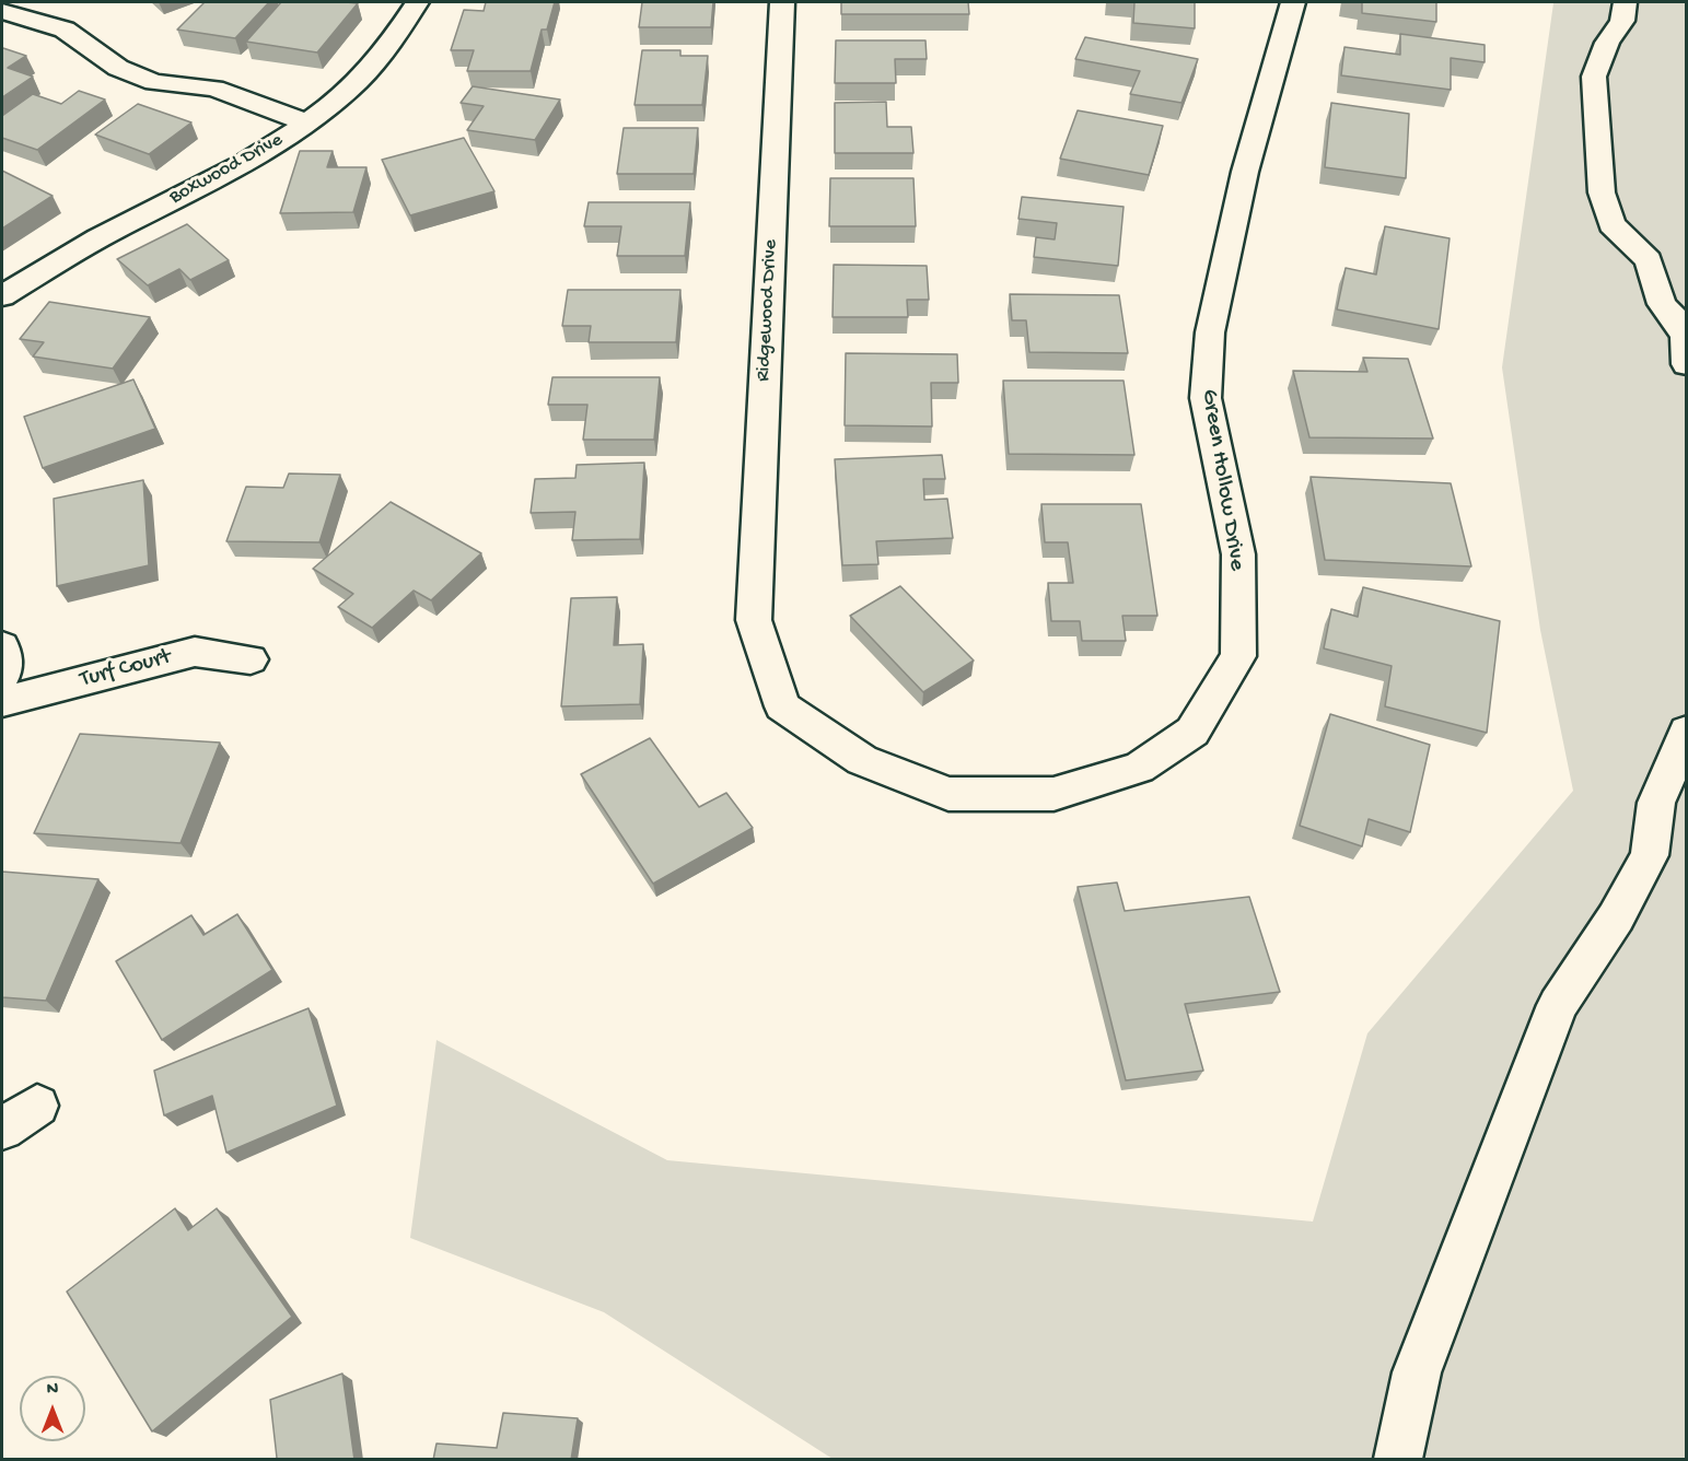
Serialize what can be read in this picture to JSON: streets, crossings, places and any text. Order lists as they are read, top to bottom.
{
  "streets": {
    "street": [
      "Boxwood Drive",
      "Ridgewood Drive",
      "Green Hollow Drive",
      "Turf Court"
    ]
  },
  "crossings": [
    ["Ridgewood Drive", "Green Hollow Drive"]
  ],
  "north": "top"
}
